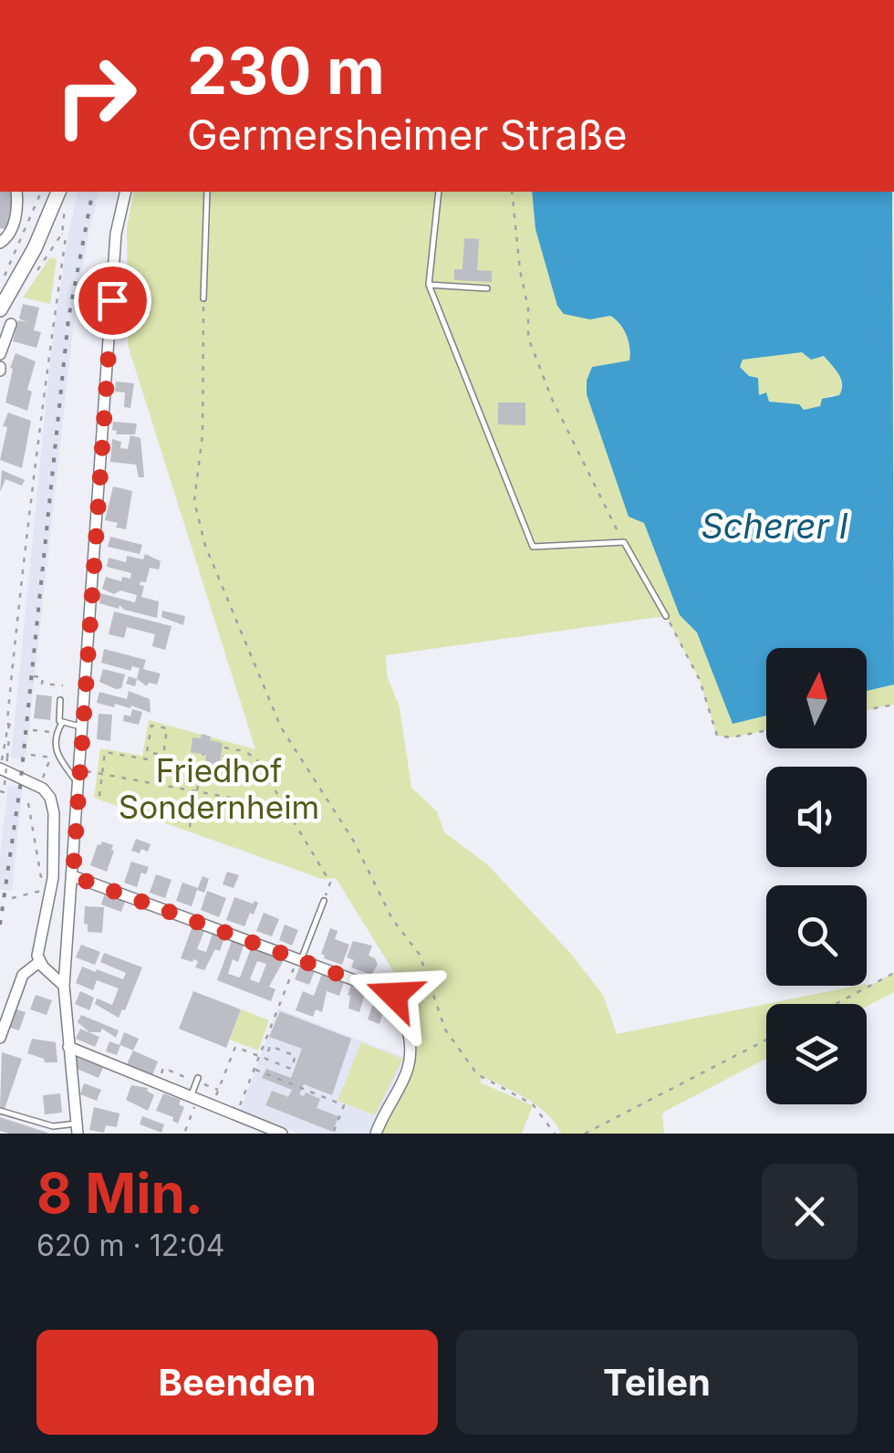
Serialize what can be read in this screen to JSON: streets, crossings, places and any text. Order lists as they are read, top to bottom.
{
  "water": ["Scherer I"],
  "parks": ["Friedhof Sondernheim"],
  "north": "top",
  "page": {
    "turn": ["230 m", "Germersheimer Straße"],
    "heading": ["8 Min.", "620 m · 12:04"],
    "buttons": ["Beenden", "Teilen"]
  }
}
